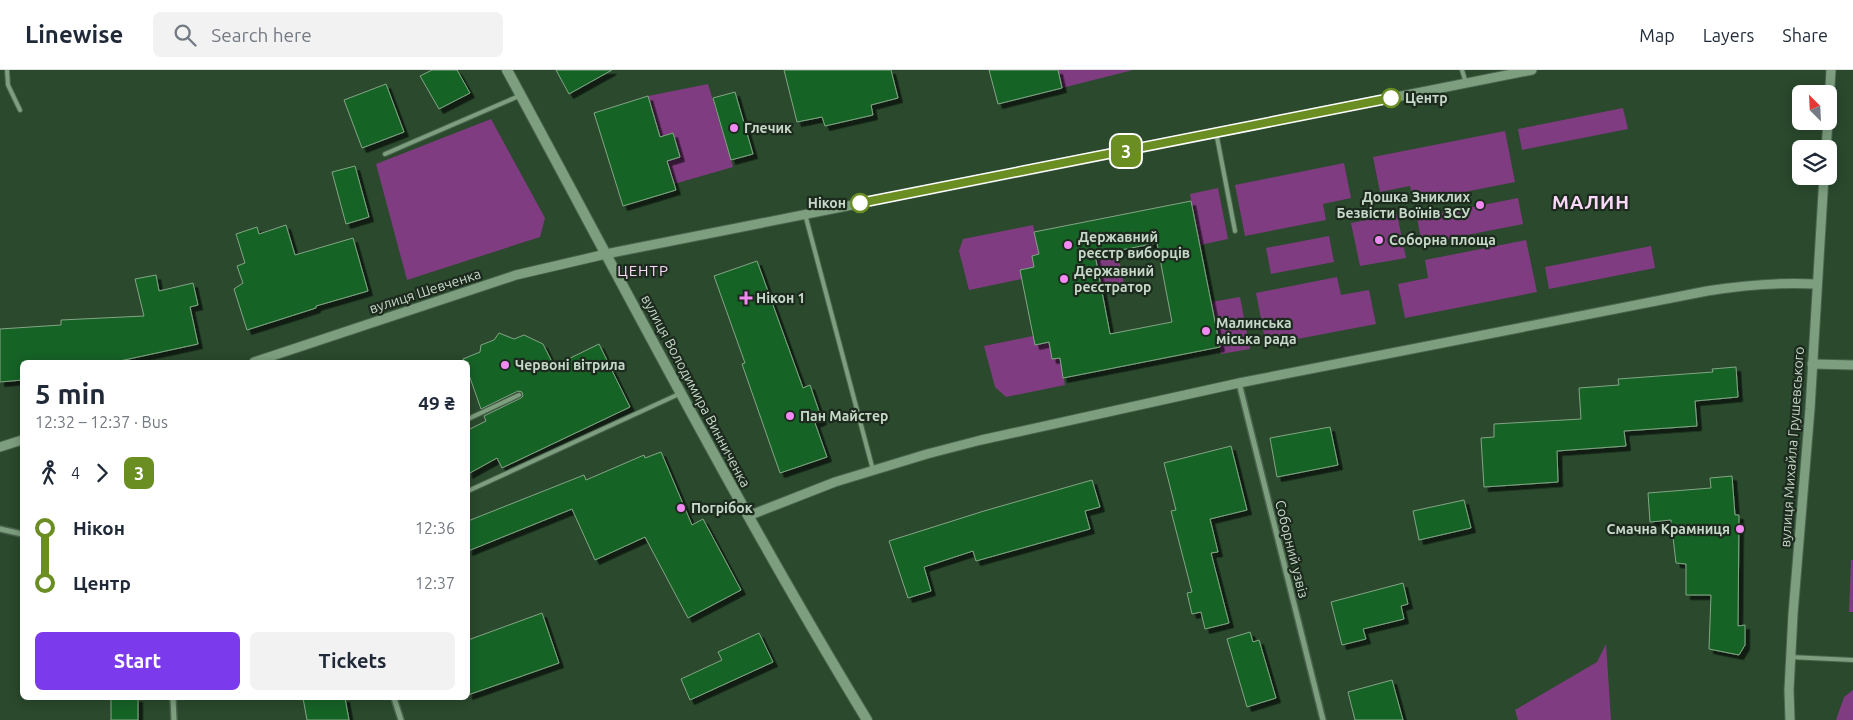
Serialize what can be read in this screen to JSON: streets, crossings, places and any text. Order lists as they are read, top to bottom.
{
  "streets": {
    "main road": ["вулиця Володимира Винниченка"],
    "street": ["вулиця Шевченка", "вулиця Михайла Грушевського", "Соборний узвіз"]
  },
  "crossings": [
    ["вулиця Шевченка", "вулиця Володимира Винниченка"]
  ],
  "districts": ["МАЛИН", "ЦЕНТР"],
  "places": {
    "other": [
      "Центр",
      "Глечик",
      "Нікон",
      "Дошка Зниклих Безвісти Воїнів ЗСУ",
      "Соборна площа",
      "Державний реєстр виборців",
      "Державний реєстратор",
      "Малинська міська рада",
      "Червоні вітрила",
      "Пан Майстер",
      "Погрібок",
      "Смачна Крамниця"
    ],
    "health": ["Нікон 1"]
  },
  "lines": ["bus line 3"],
  "north": "top left",
  "page": {
    "header": "Linewise",
    "search": "Search here",
    "nav": ["Map", "Layers", "Share"],
    "on_map": "3",
    "heading": ["5 min", "12:32 – 12:37 · Bus", "49 ₴"],
    "legs": ["4", "3"],
    "list": [
      {
        "name": "Нікон",
        "value": "12:36"
      },
      {
        "name": "Центр",
        "value": "12:37"
      }
    ],
    "buttons": ["Start", "Tickets"]
  }
}
